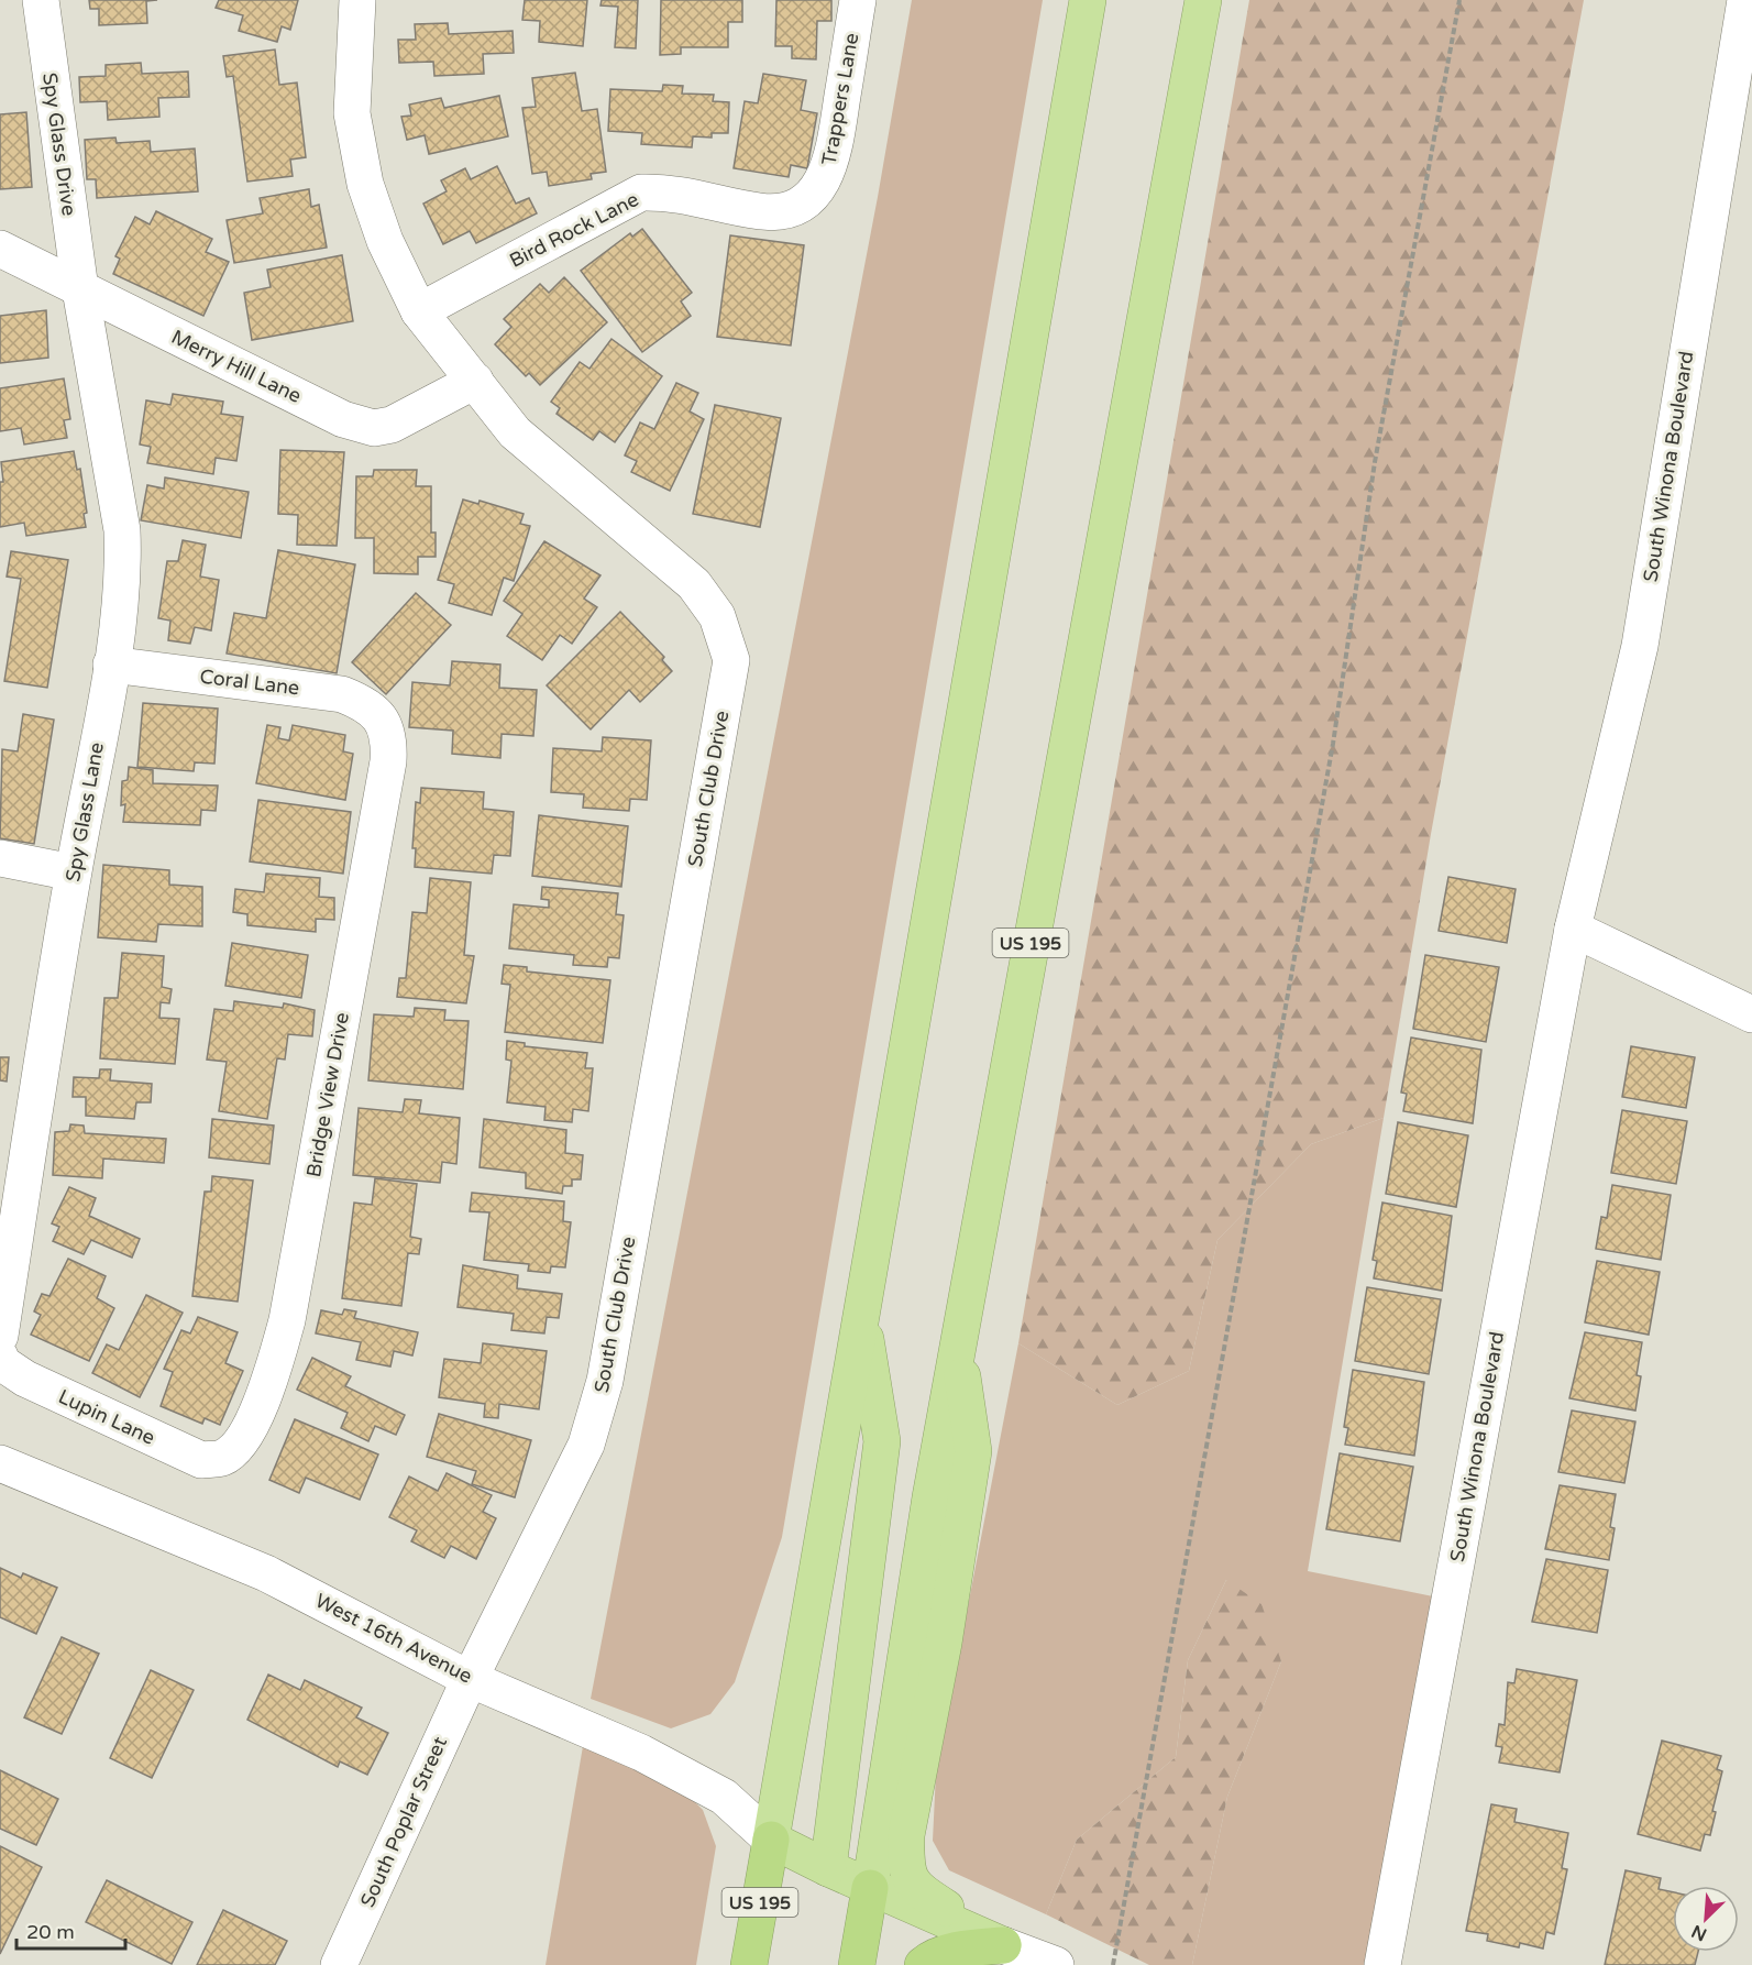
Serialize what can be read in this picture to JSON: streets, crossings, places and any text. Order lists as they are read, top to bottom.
{
  "streets": {
    "highway": ["US 195"],
    "street": [
      "Trappers Lane",
      "Spy Glass Drive",
      "Bird Rock Lane",
      "Merry Hill Lane",
      "South Winona Boulevard",
      "Coral Lane",
      "South Club Drive",
      "Spy Glass Lane",
      "Bridge View Drive",
      "Lupin Lane",
      "West 16th Avenue",
      "South Poplar Street"
    ]
  },
  "crossings": [
    ["Trappers Lane", "Bird Rock Lane"],
    ["Spy Glass Drive", "Merry Hill Lane"],
    ["Spy Glass Drive", "Spy Glass Lane"],
    ["Bird Rock Lane", "South Club Drive"],
    ["Merry Hill Lane", "South Club Drive"],
    ["Merry Hill Lane", "Spy Glass Lane"],
    ["Coral Lane", "Spy Glass Lane"],
    ["Coral Lane", "Bridge View Drive"],
    ["South Club Drive", "West 16th Avenue"],
    ["South Club Drive", "South Poplar Street"],
    ["US 195", "West 16th Avenue"],
    ["Bridge View Drive", "Lupin Lane"],
    ["West 16th Avenue", "South Poplar Street"]
  ],
  "scale_bar": "20 m",
  "north": "bottom left"
}
